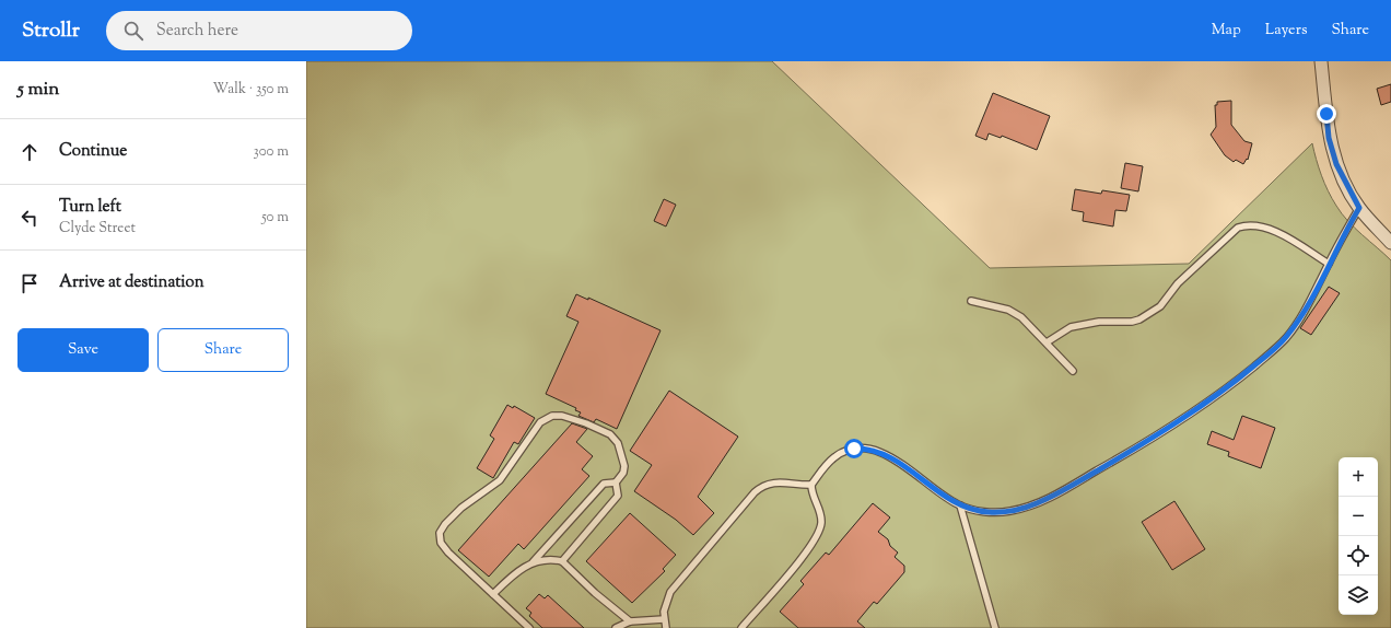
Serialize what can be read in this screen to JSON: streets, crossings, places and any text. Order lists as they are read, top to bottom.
{
  "page": {
    "header": "Strollr",
    "search": "Search here",
    "nav": ["Map", "Layers", "Share"],
    "heading": ["5 min", "Walk · 350 m"],
    "list": [
      ["Continue", "300 m"],
      ["Turn left", "Clyde Street", "50 m"],
      "Arrive at destination"
    ],
    "buttons": ["Save", "Share"],
    "map_buttons": ["+", "−"]
  }
}
